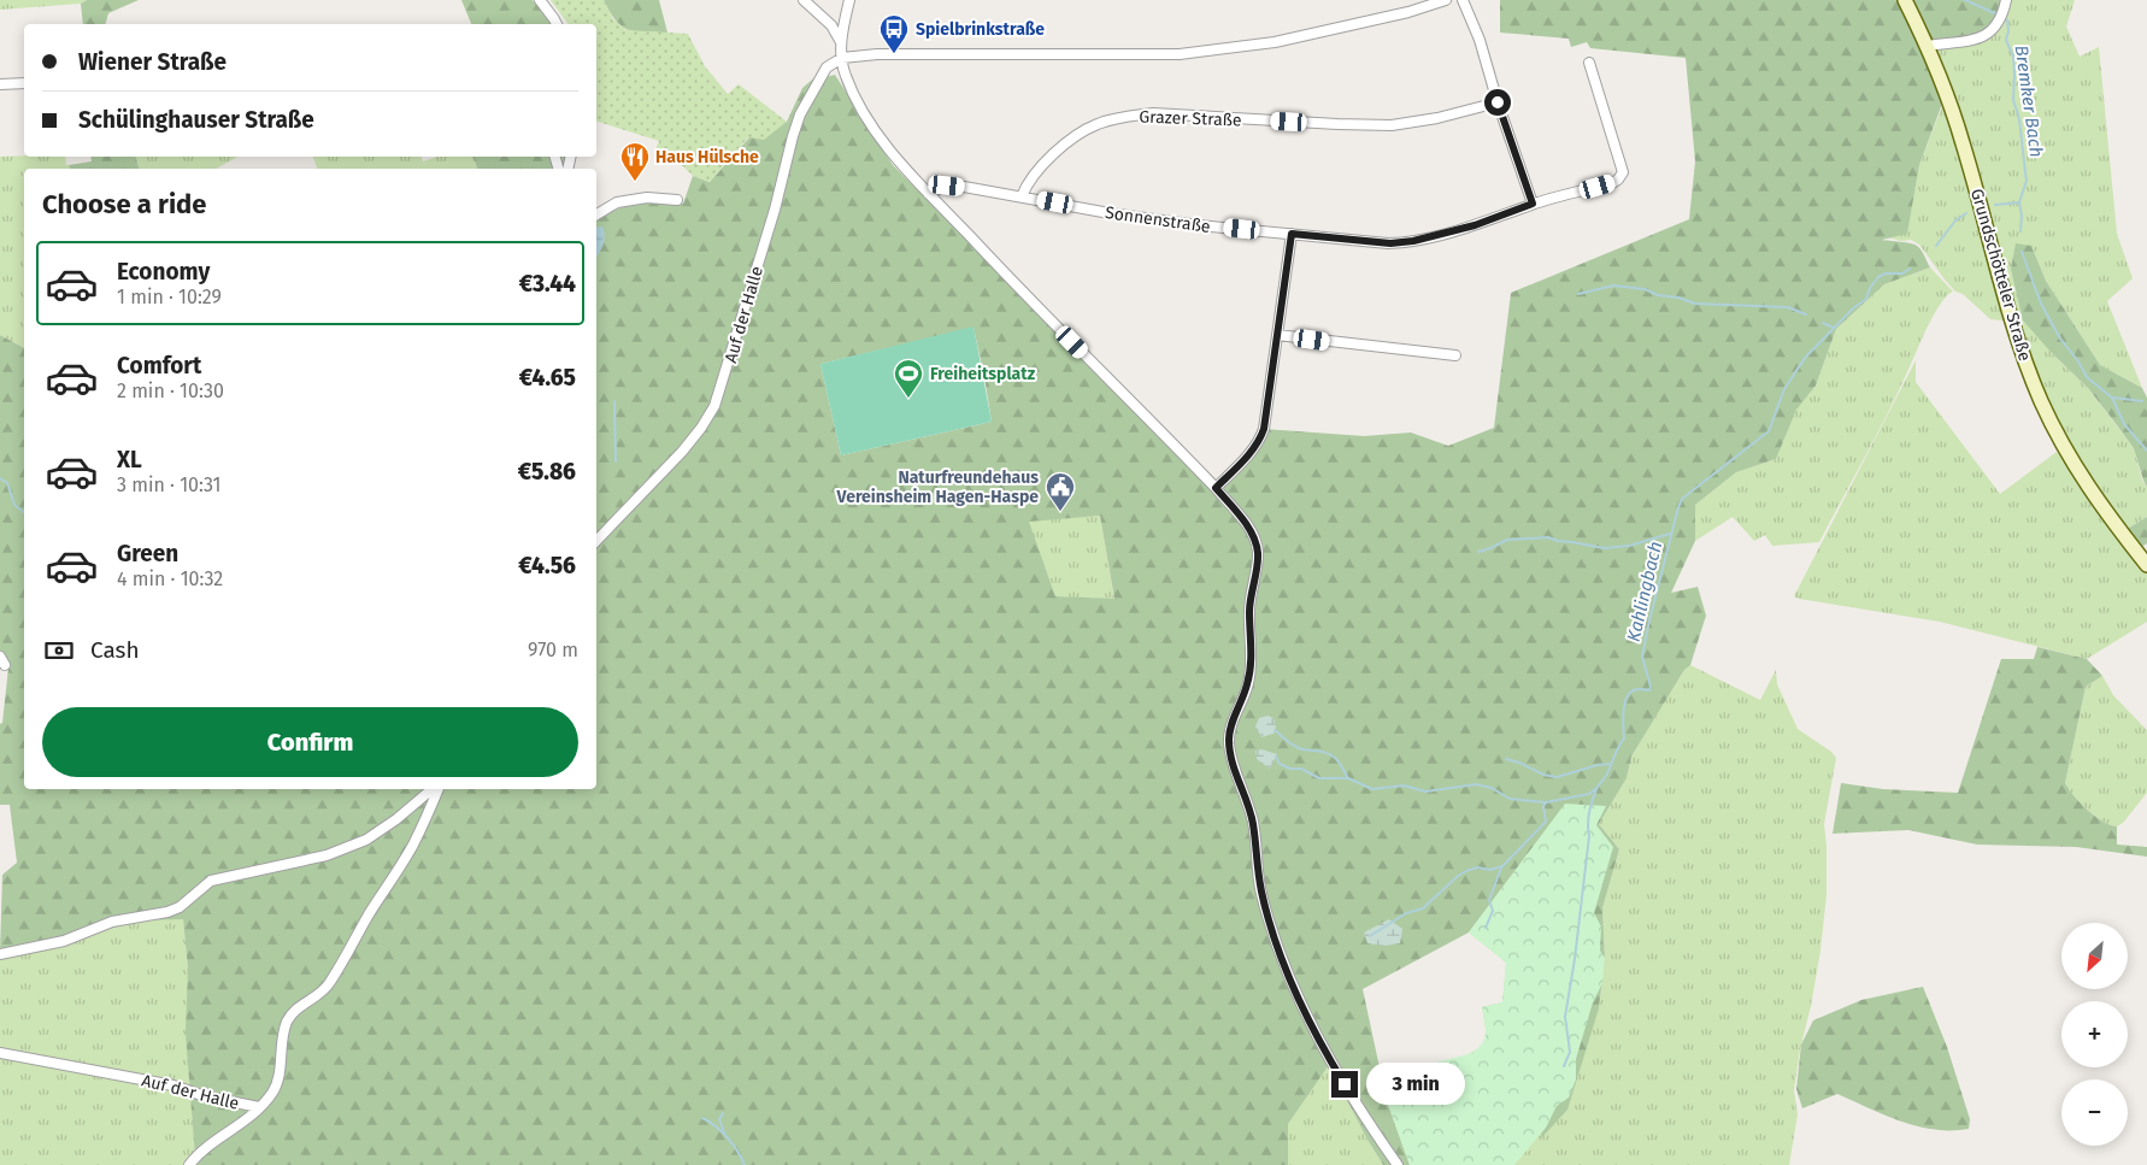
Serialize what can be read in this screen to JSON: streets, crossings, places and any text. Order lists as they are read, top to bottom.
{
  "streets": {
    "main road": ["Grundschötteler Straße"],
    "street": ["Grazer Straße", "Sonnenstraße", "Auf der Halle"]
  },
  "crossings": [
    ["Grazer Straße", "Sonnenstraße"]
  ],
  "water": ["Bremker Bach", "Kahlingbach"],
  "places": {
    "bus stop": ["Spielbrinkstraße"],
    "restaurant": ["Haus Hülsche"],
    "sports": ["Freiheitsplatz"],
    "public building": ["Naturfreundehaus Vereinsheim Hagen-Haspe"]
  },
  "north": "bottom left",
  "page": {
    "banner": ["Wiener Straße", "Schülinghauser Straße"],
    "heading": "Choose a ride",
    "list": [
      {
        "name": "Economy",
        "note": "1 min · 10:29",
        "value": "€3.44"
      },
      {
        "name": "Comfort",
        "note": "2 min · 10:30",
        "value": "€4.65"
      },
      {
        "name": "XL",
        "note": "3 min · 10:31",
        "value": "€5.86"
      },
      {
        "name": "Green",
        "note": "4 min · 10:32",
        "value": "€4.56"
      }
    ],
    "pay": ["Cash", "970 m"],
    "buttons": "Confirm",
    "map_buttons": ["+", "−"],
    "bubble": "3 min"
  }
}
